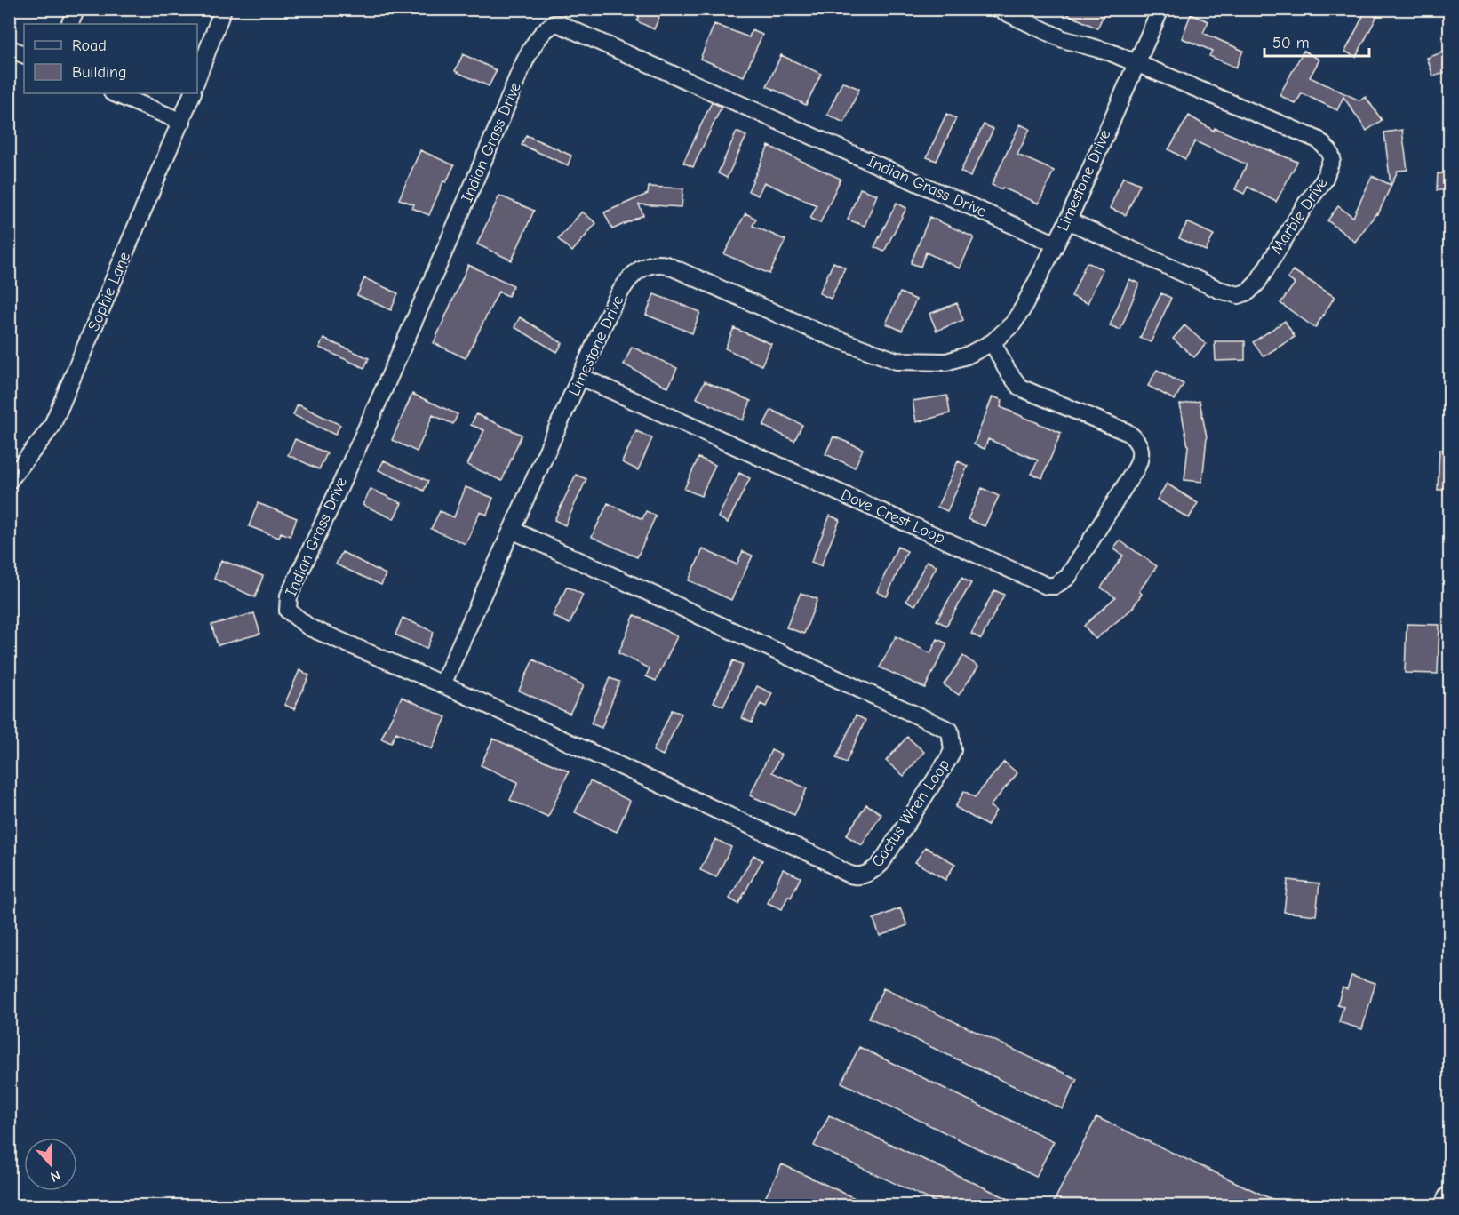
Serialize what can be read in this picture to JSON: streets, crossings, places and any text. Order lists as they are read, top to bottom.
{
  "streets": {
    "street": [
      "Indian Grass Drive",
      "Limestone Drive",
      "Marble Drive",
      "Sophie Lane",
      "Dove Crest Loop",
      "Cactus Wren Loop"
    ]
  },
  "crossings": [
    ["Indian Grass Drive", "Limestone Drive"],
    ["Indian Grass Drive", "Cactus Wren Loop"],
    ["Limestone Drive", "Marble Drive"],
    ["Limestone Drive", "Dove Crest Loop"],
    ["Limestone Drive", "Cactus Wren Loop"]
  ],
  "legend": ["Road", "Building"],
  "scale_bar": "50 m",
  "north": "bottom"
}
